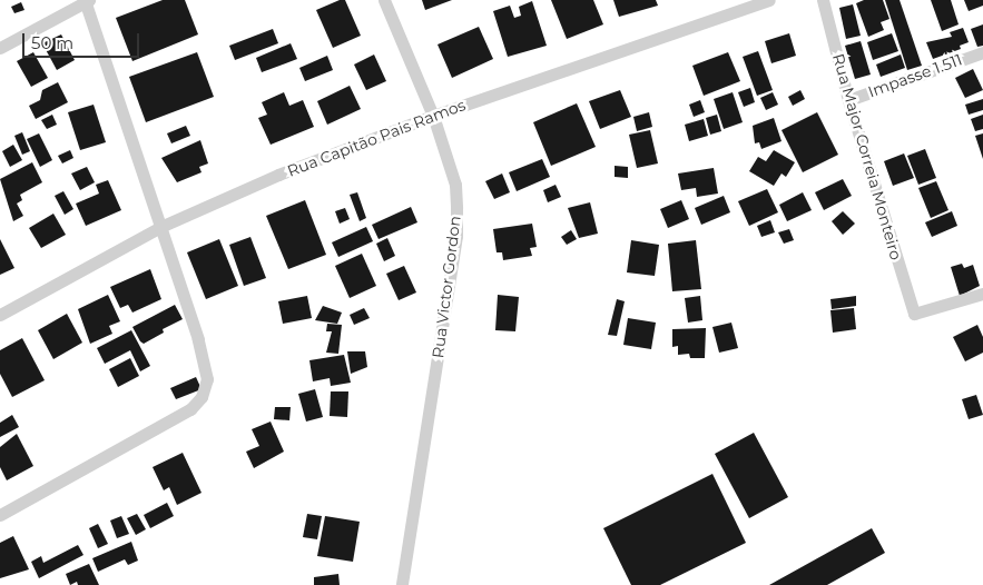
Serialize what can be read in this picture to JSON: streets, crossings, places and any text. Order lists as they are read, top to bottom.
{
  "streets": {
    "street": [
      "Impasse 1.511",
      "Rua Capitão Pais Ramos",
      "Rua Major Correia Monteiro",
      "Rua Victor Gordon"
    ]
  },
  "crossings": [
    ["Impasse 1.511", "Rua Major Correia Monteiro"],
    ["Rua Capitão Pais Ramos", "Rua Victor Gordon"]
  ],
  "scale_bar": "50 m"
}
